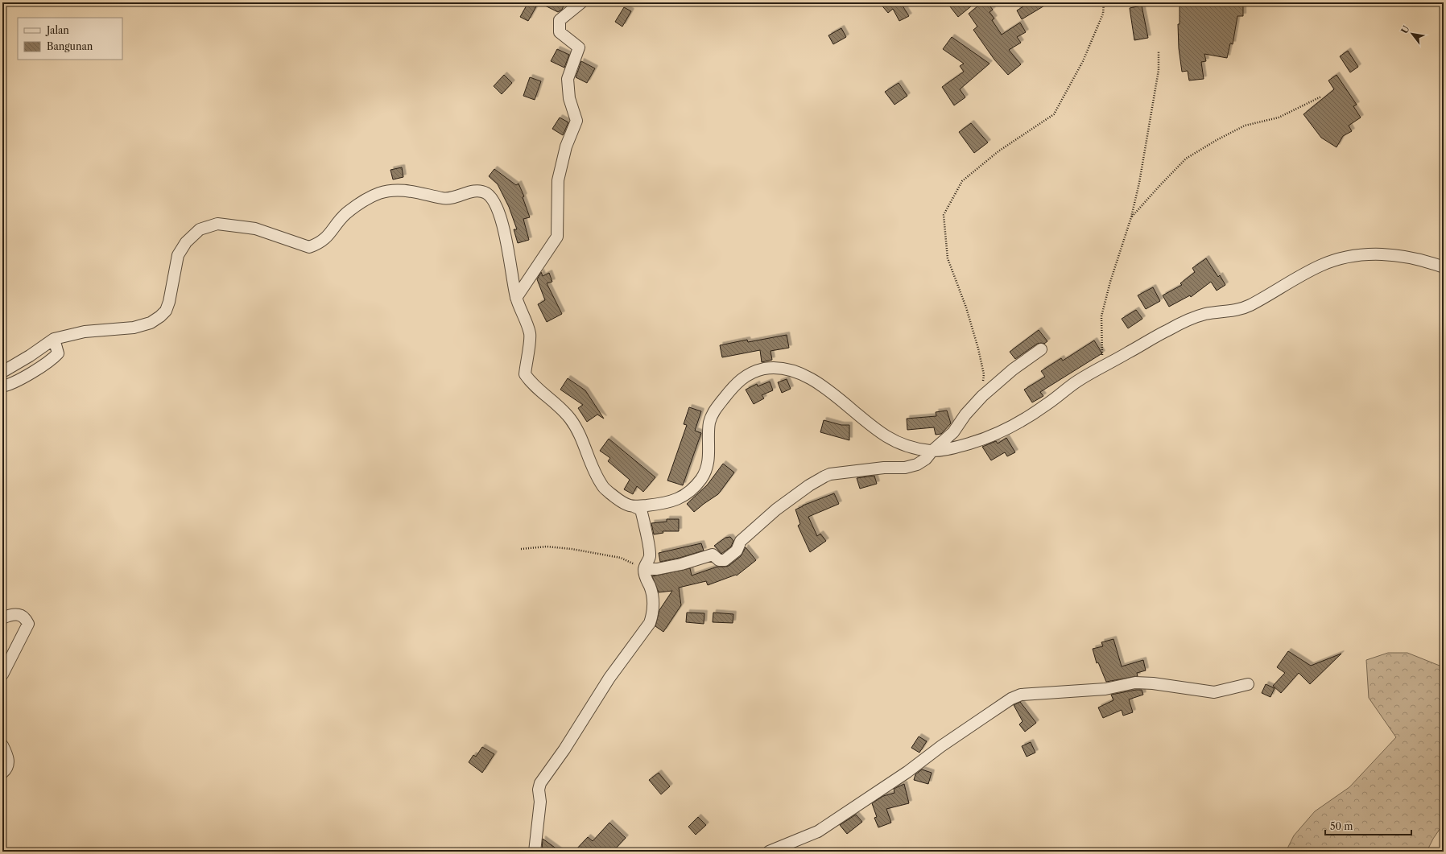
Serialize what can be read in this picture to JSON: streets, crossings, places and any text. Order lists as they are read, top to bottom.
{
  "legend": ["Jalan", "Bangunan"],
  "scale_bar": "50 m",
  "north": "top left"
}
